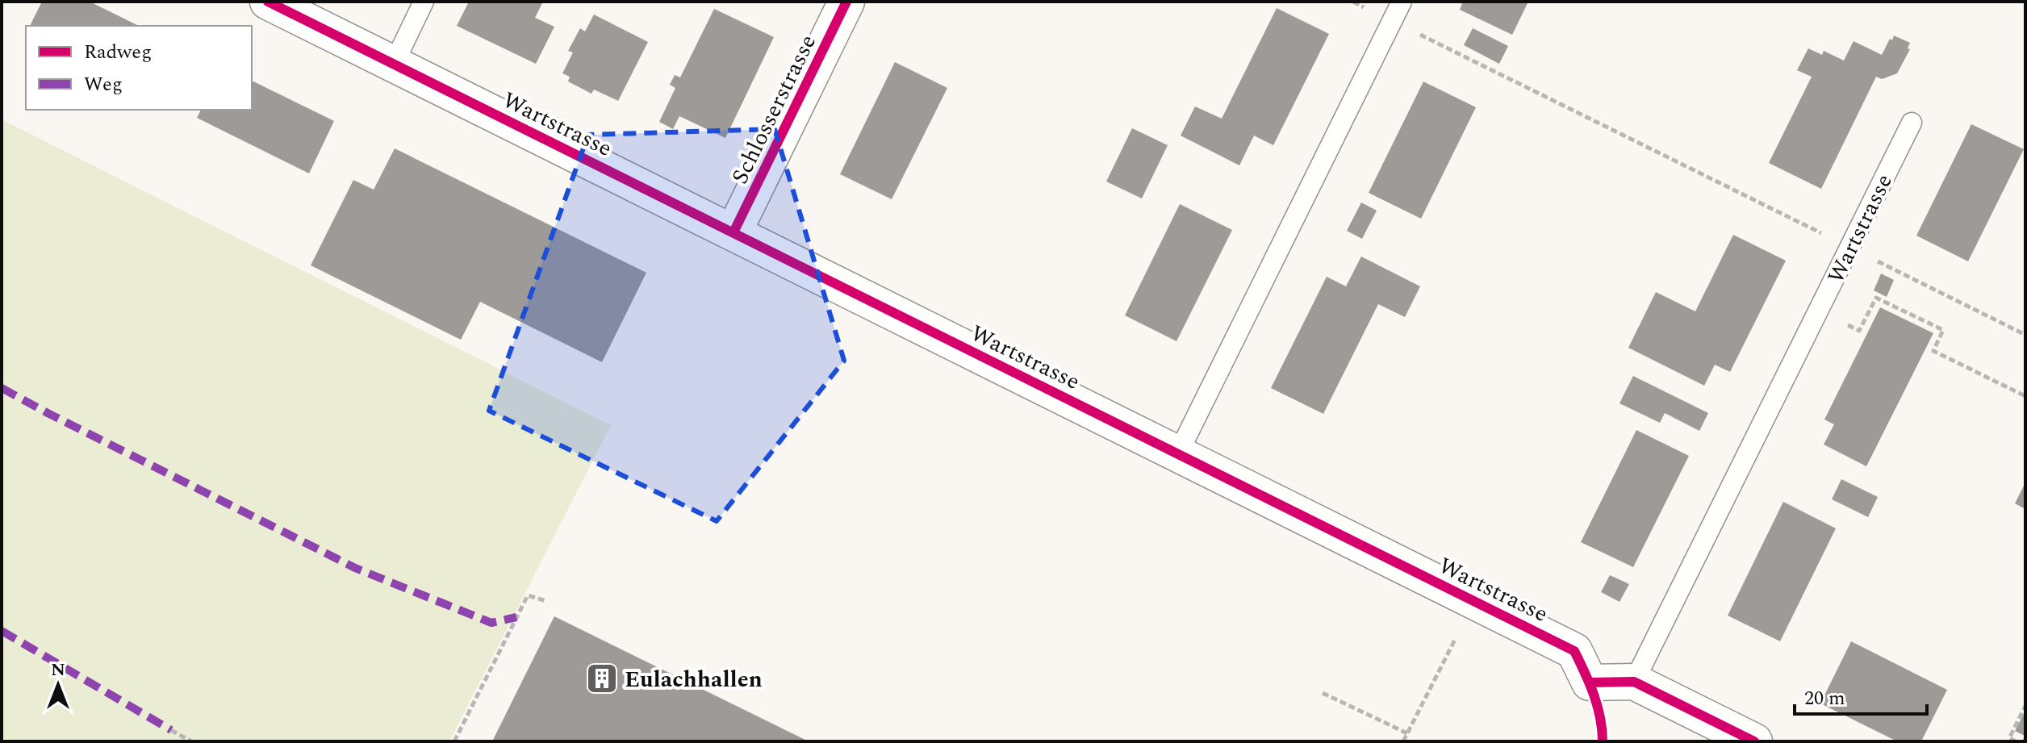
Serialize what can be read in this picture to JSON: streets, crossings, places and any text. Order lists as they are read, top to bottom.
{
  "streets": {
    "street": ["Schlosserstrasse", "Wartstrasse"]
  },
  "crossings": [
    ["Schlosserstrasse", "Wartstrasse"]
  ],
  "places": {
    "building": ["Eulachhallen"]
  },
  "legend": ["Radweg", "Weg"],
  "scale_bar": "20 m",
  "north": "top"
}
